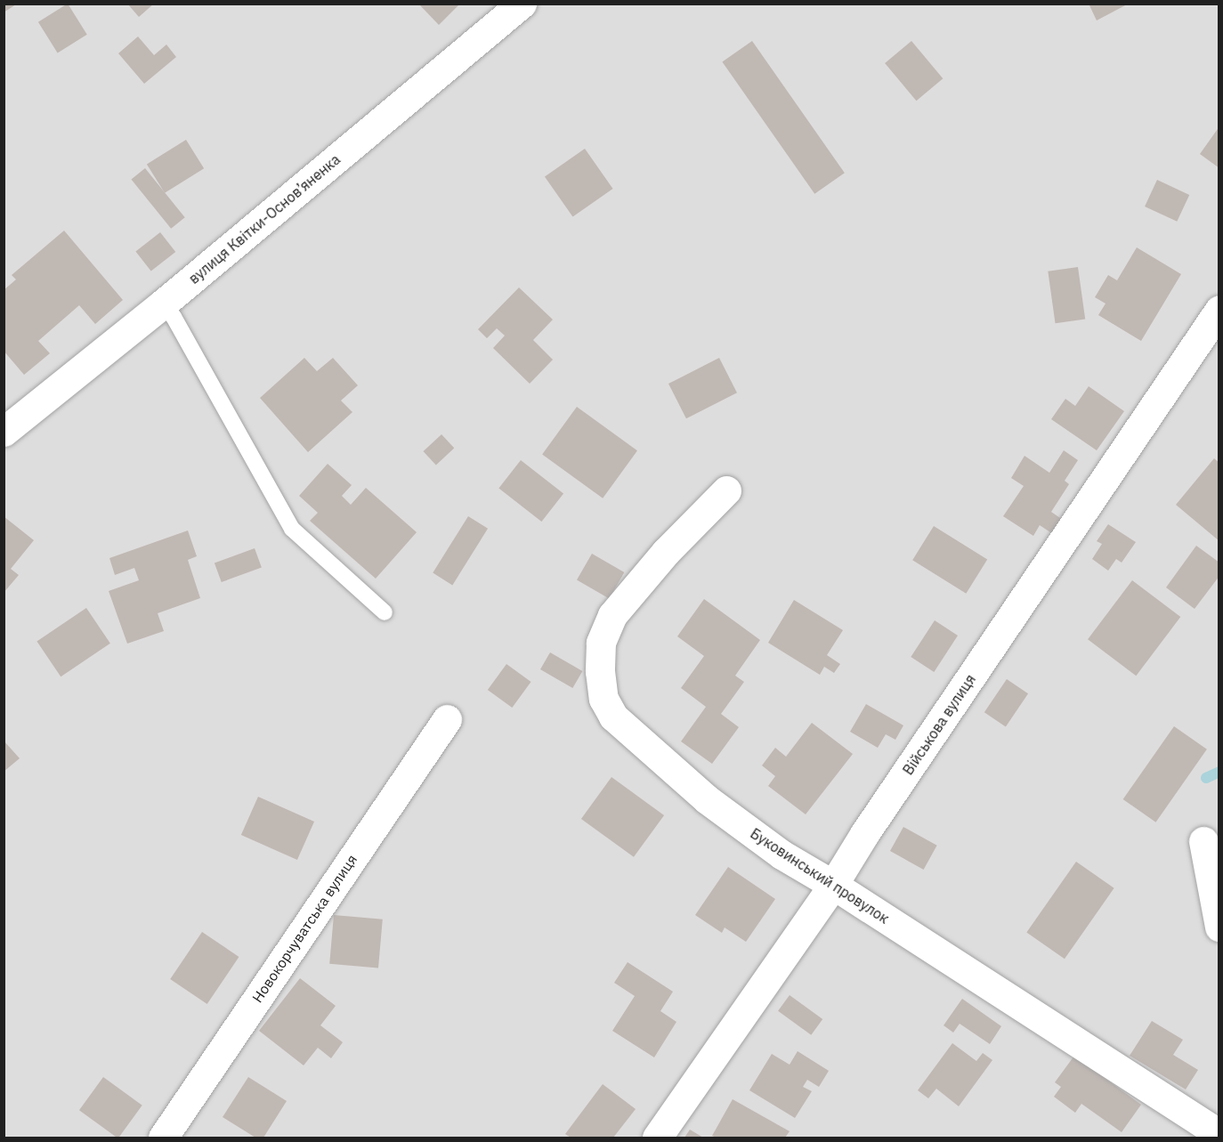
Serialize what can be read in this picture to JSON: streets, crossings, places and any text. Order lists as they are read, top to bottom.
{
  "streets": {
    "street": [
      "вулиця Квітки-Основ’яненка",
      "Військова вулиця",
      "Буковинський провулок",
      "Новокорчуватська вулиця"
    ]
  },
  "crossings": [
    ["Військова вулиця", "Буковинський провулок"]
  ]
}
